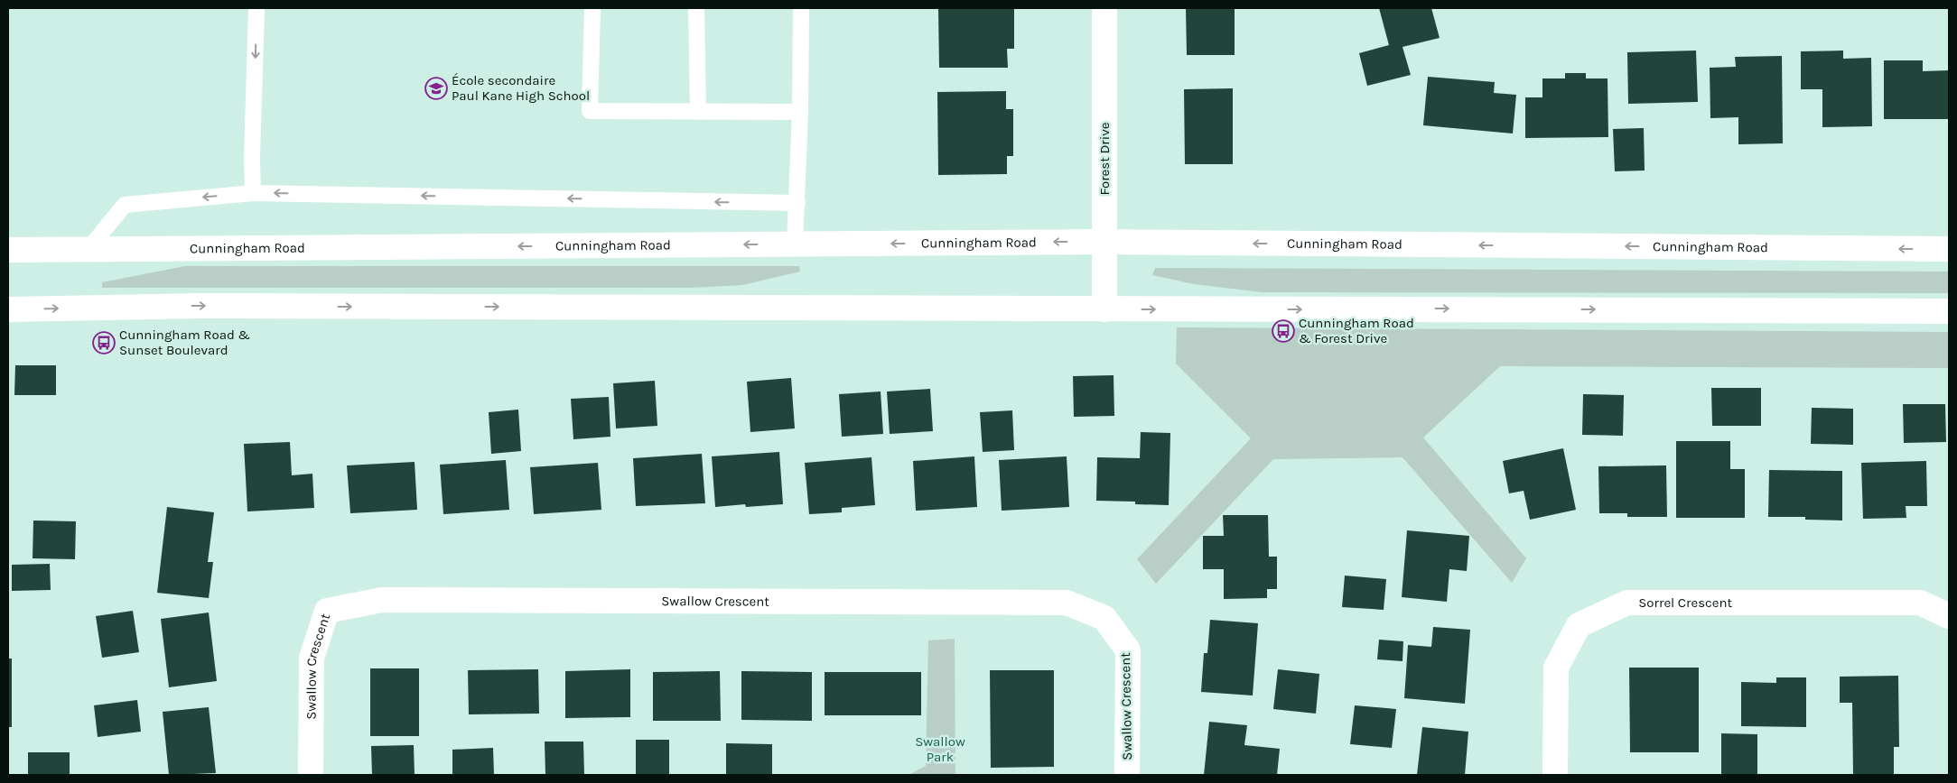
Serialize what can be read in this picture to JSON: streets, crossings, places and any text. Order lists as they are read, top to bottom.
{
  "streets": {
    "main road": [
      "Forest Drive",
      "Cunningham Road",
      "Swallow Crescent",
      "Sorrel Crescent"
    ]
  },
  "crossings": [
    ["Forest Drive", "Cunningham Road"]
  ],
  "parks": ["Swallow Park"],
  "places": {
    "school or university": ["École secondaire Paul Kane High School"],
    "bus stop": ["Cunningham Road & Forest Drive", "Cunningham Road & Sunset Boulevard"]
  }
}
